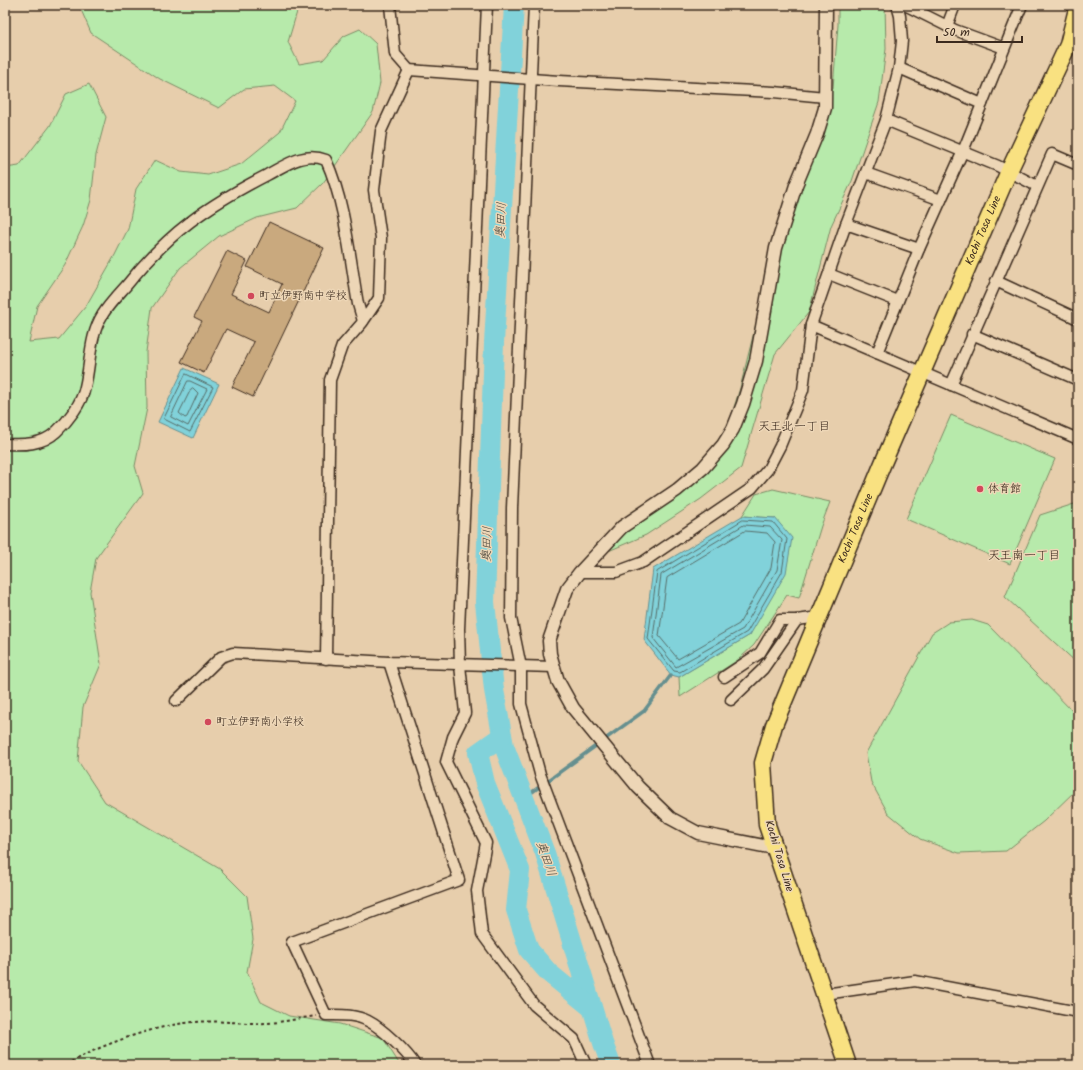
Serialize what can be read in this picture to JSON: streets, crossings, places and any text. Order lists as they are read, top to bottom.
{
  "streets": {
    "main road": ["Kochi Tosa Line"]
  },
  "districts": ["天王北一丁目", "天王南一丁目"],
  "water": ["奥田川"],
  "places": ["町立伊野南中学校", "体育館", "町立伊野南小学校"],
  "scale_bar": "50 m"
}
